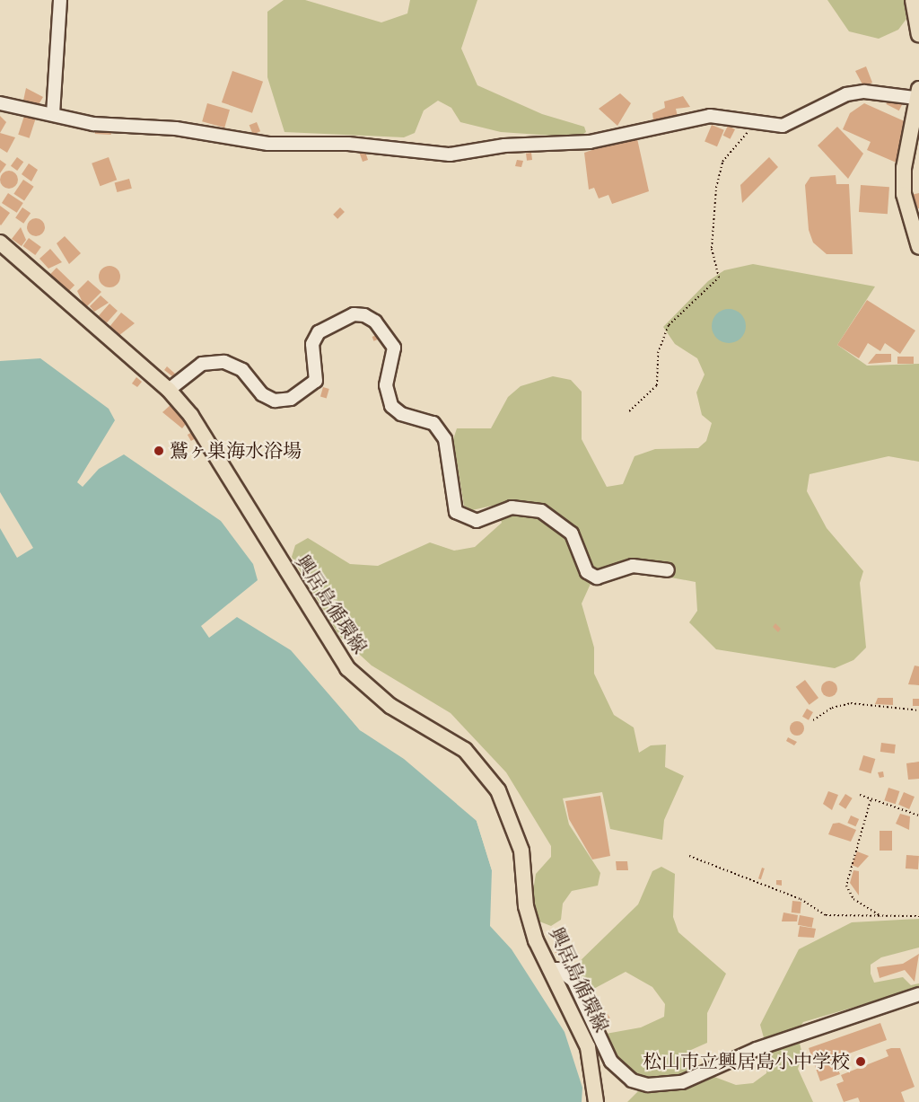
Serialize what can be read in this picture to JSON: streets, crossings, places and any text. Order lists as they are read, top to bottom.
{
  "streets": {
    "main road": ["興居島循環線"]
  },
  "places": ["鷲ヶ巣海水浴場", "松山市立興居島小中学校"]
}
